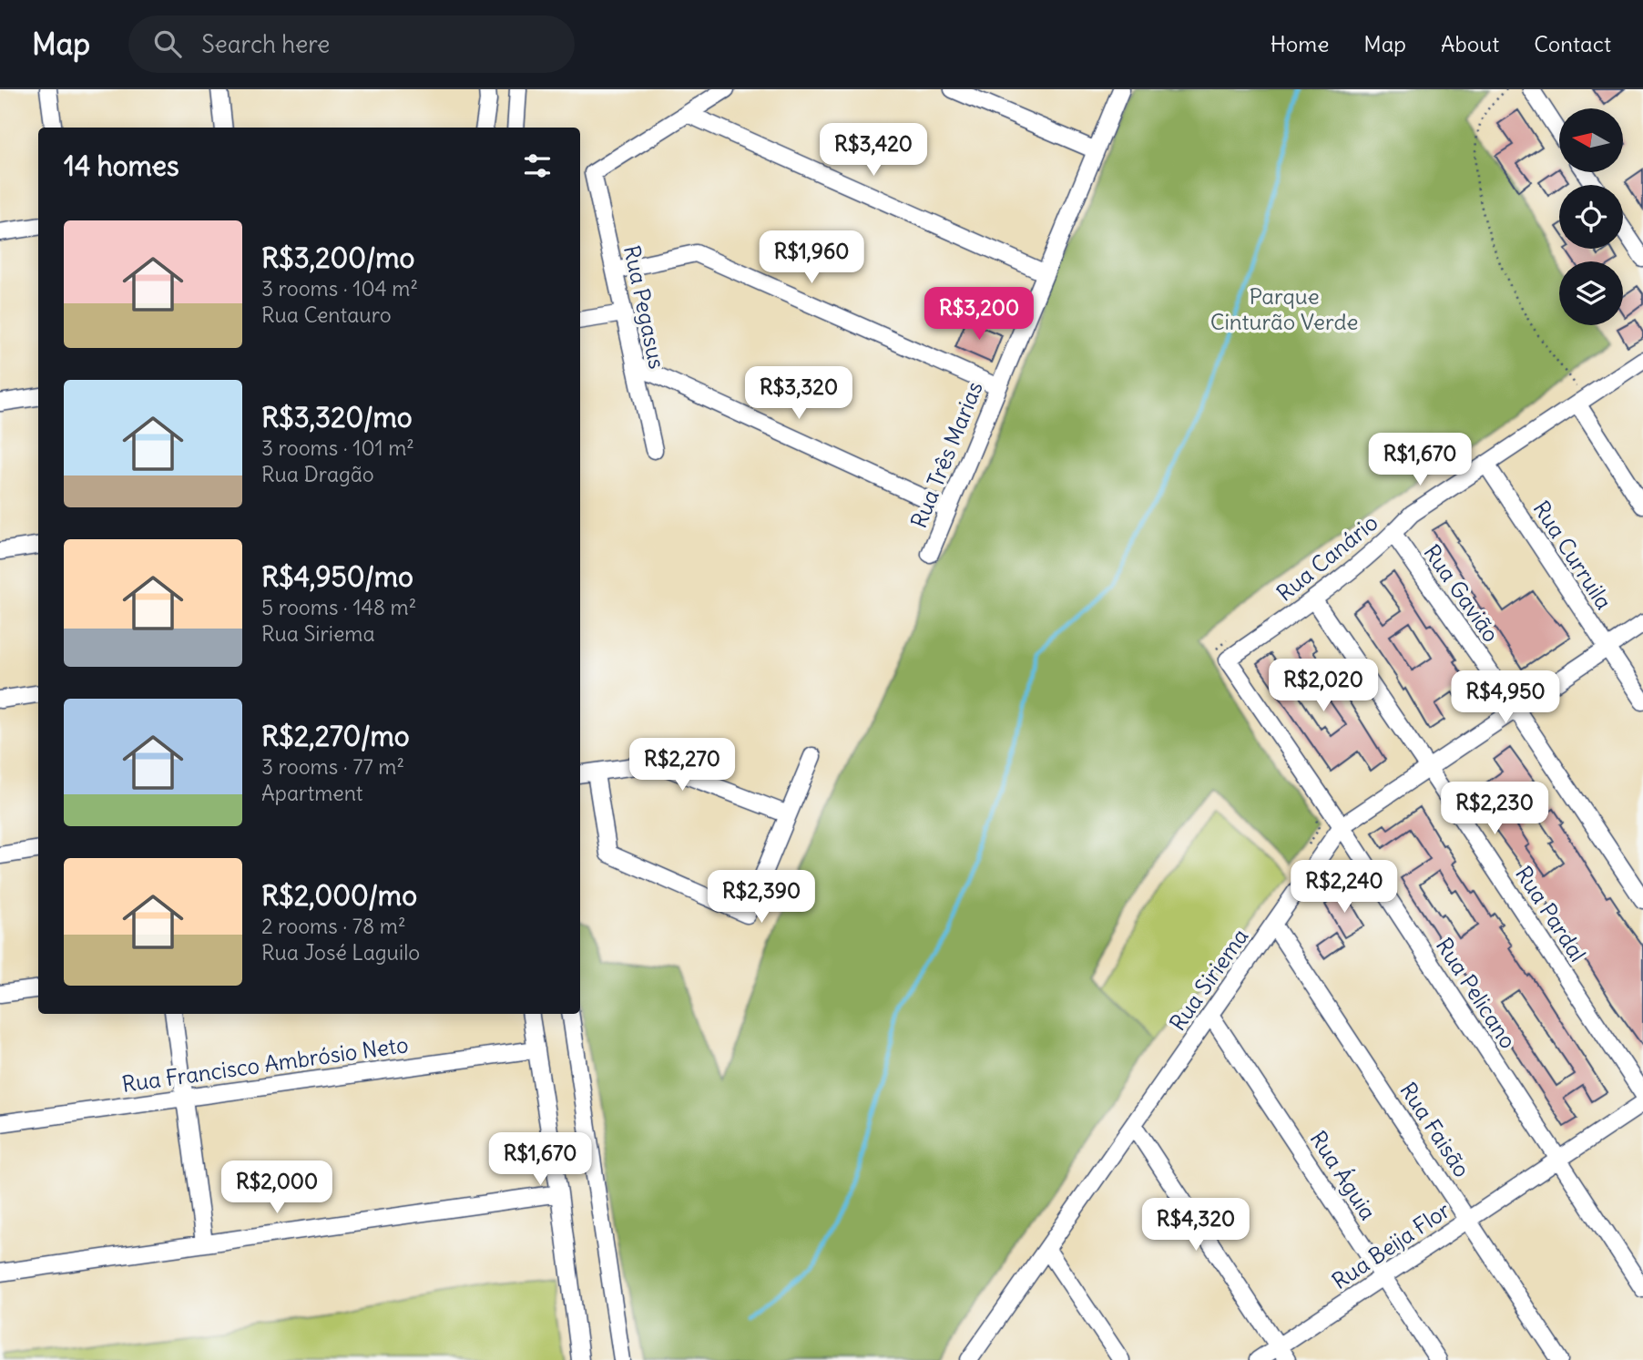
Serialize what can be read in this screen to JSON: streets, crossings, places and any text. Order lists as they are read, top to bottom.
{
  "streets": {
    "street": [
      "Rua Pegasus",
      "Rua Três Marias",
      "Rua Curruila",
      "Rua Canário",
      "Rua Gavião",
      "Rua Pardal",
      "Rua Siriema",
      "Rua Pelicano",
      "Rua Francisco Ambrósio Neto",
      "Rua Faisão",
      "Rua Águia",
      "Rua Beija Flor"
    ]
  },
  "crossings": [
    ["Rua Curruila", "Rua Canário"],
    ["Rua Curruila", "Rua Siriema"],
    ["Rua Canário", "Rua Gavião"],
    ["Rua Canário", "Rua Pardal"],
    ["Rua Canário", "Rua Pelicano"],
    ["Rua Gavião", "Rua Siriema"],
    ["Rua Pardal", "Rua Siriema"],
    ["Rua Siriema", "Rua Pelicano"],
    ["Rua Siriema", "Rua Faisão"],
    ["Rua Siriema", "Rua Águia"],
    ["Rua Pelicano", "Rua Beija Flor"],
    ["Rua Faisão", "Rua Beija Flor"],
    ["Rua Águia", "Rua Beija Flor"]
  ],
  "parks": ["Parque Cinturão Verde"],
  "north": "left",
  "page": {
    "header": "Map",
    "search": "Search here",
    "nav": [
      "Home",
      "Map",
      "About",
      "Contact"
    ],
    "price": [
      "R$3,420",
      "R$1,960",
      "R$3,200",
      "R$3,320",
      "R$1,670",
      "R$2,020",
      "R$4,950",
      "R$2,270",
      "R$2,230",
      "R$2,240",
      "R$2,390",
      "R$1,670",
      "R$2,000",
      "R$4,320"
    ],
    "heading": "14 homes",
    "list": [
      {
        "name": "R$3,200/mo",
        "note": "3 rooms · 104 m² · Rua Centauro"
      },
      {
        "name": "R$3,320/mo",
        "note": "3 rooms · 101 m² · Rua Dragão"
      },
      {
        "name": "R$4,950/mo",
        "note": "5 rooms · 148 m² · Rua Siriema"
      },
      {
        "name": "R$2,270/mo",
        "note": "3 rooms · 77 m² · Apartment"
      },
      {
        "name": "R$2,000/mo",
        "note": "2 rooms · 78 m² · Rua José Laguilo"
      }
    ]
  }
}
